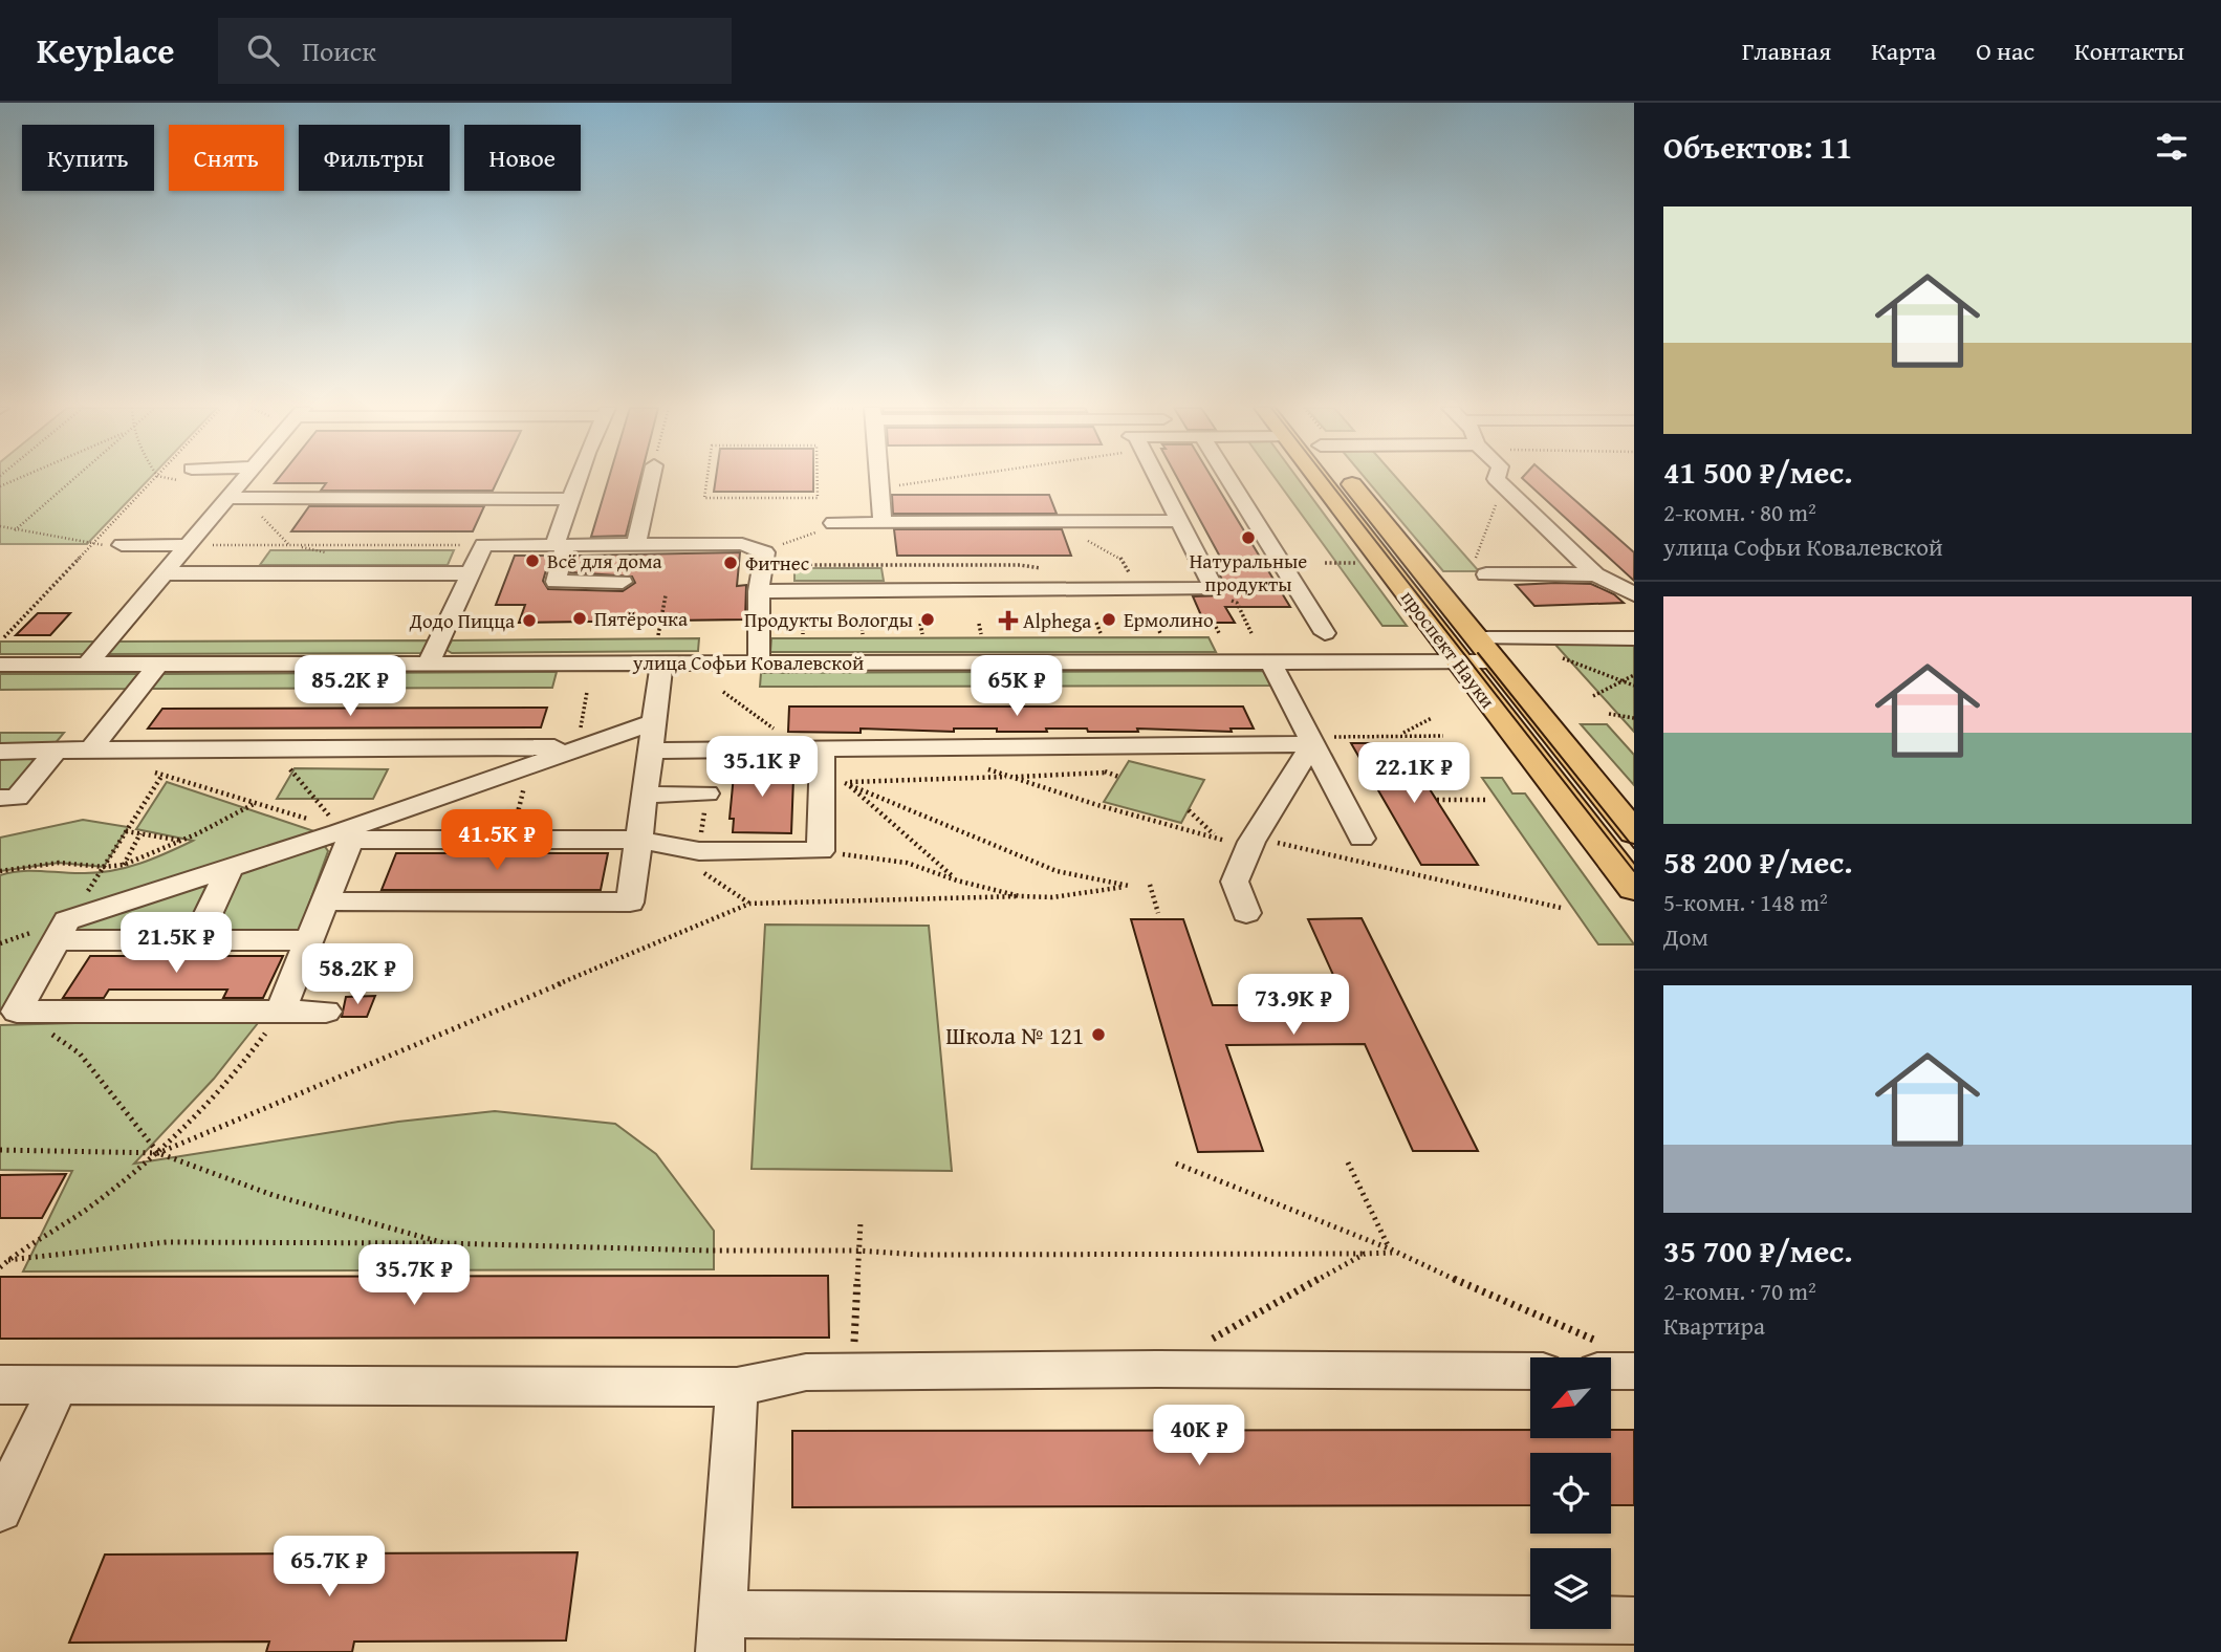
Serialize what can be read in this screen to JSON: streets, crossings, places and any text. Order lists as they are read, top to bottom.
{
  "streets": {
    "main road": ["проспект Науки"],
    "street": ["улица Софьи Ковалевской"]
  },
  "crossings": [
    ["проспект Науки", "улица Софьи Ковалевской"]
  ],
  "places": {
    "other": [
      "Натуральные продукты",
      "Всё для дома",
      "Фитнес",
      "Пятёрочка",
      "Продукты Вологды",
      "Ермолино",
      "Додо Пицца",
      "Школа № 121"
    ],
    "health": ["Alphega"]
  },
  "north": "bottom left",
  "page": {
    "header": "Keyplace",
    "search": "Поиск",
    "nav": [
      "Главная",
      "Карта",
      "О нас",
      "Контакты"
    ],
    "heading": "Объектов: 11",
    "chip": [
      "Купить",
      "Снять",
      "Фильтры",
      "Новое"
    ],
    "list": [
      {
        "name": "41 500 ₽/мес.",
        "note": "2-комн. · 80 m² · улица Софьи Ковалевской"
      },
      {
        "name": "58 200 ₽/мес.",
        "note": "5-комн. · 148 m² · Дом"
      },
      {
        "name": "35 700 ₽/мес.",
        "note": "2-комн. · 70 m² · Квартира"
      }
    ],
    "price": [
      "85.2K ₽",
      "65K ₽",
      "35.1K ₽",
      "22.1K ₽",
      "41.5K ₽",
      "21.5K ₽",
      "58.2K ₽",
      "73.9K ₽",
      "35.7K ₽",
      "40K ₽",
      "65.7K ₽"
    ]
  }
}
